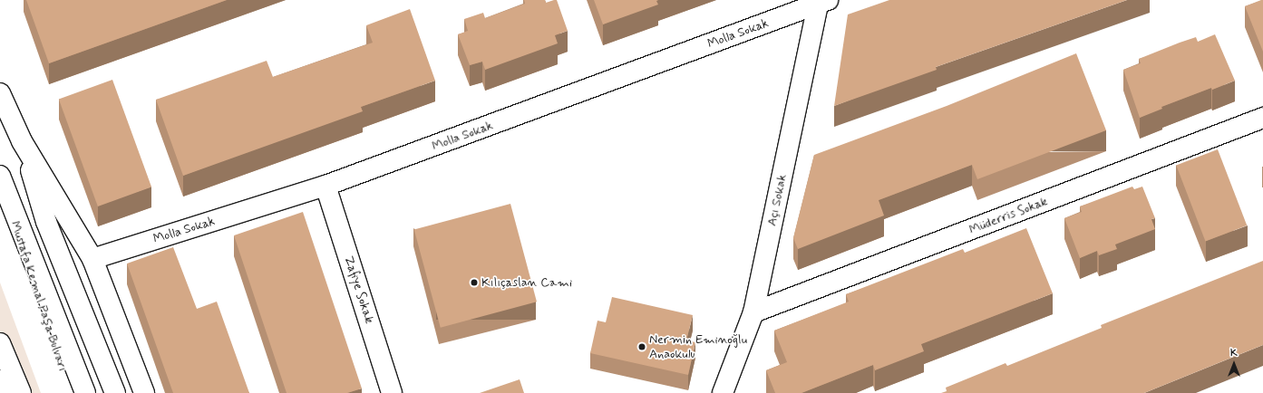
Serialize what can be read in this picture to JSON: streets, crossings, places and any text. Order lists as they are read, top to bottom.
{
  "streets": {
    "main road": [
      "Molla Sokak",
      "Açı Sokak",
      "Müderris Sokak",
      "Zafiye Sokak",
      "Mustafa Kemal Paşa Bulvarı"
    ]
  },
  "crossings": [
    ["Molla Sokak", "Açı Sokak"],
    ["Molla Sokak", "Zafiye Sokak"],
    ["Açı Sokak", "Müderris Sokak"]
  ],
  "places": ["Kılıçaslan Cami", "Nermin Eminoğlu Anaokulu"],
  "north": "top"
}
